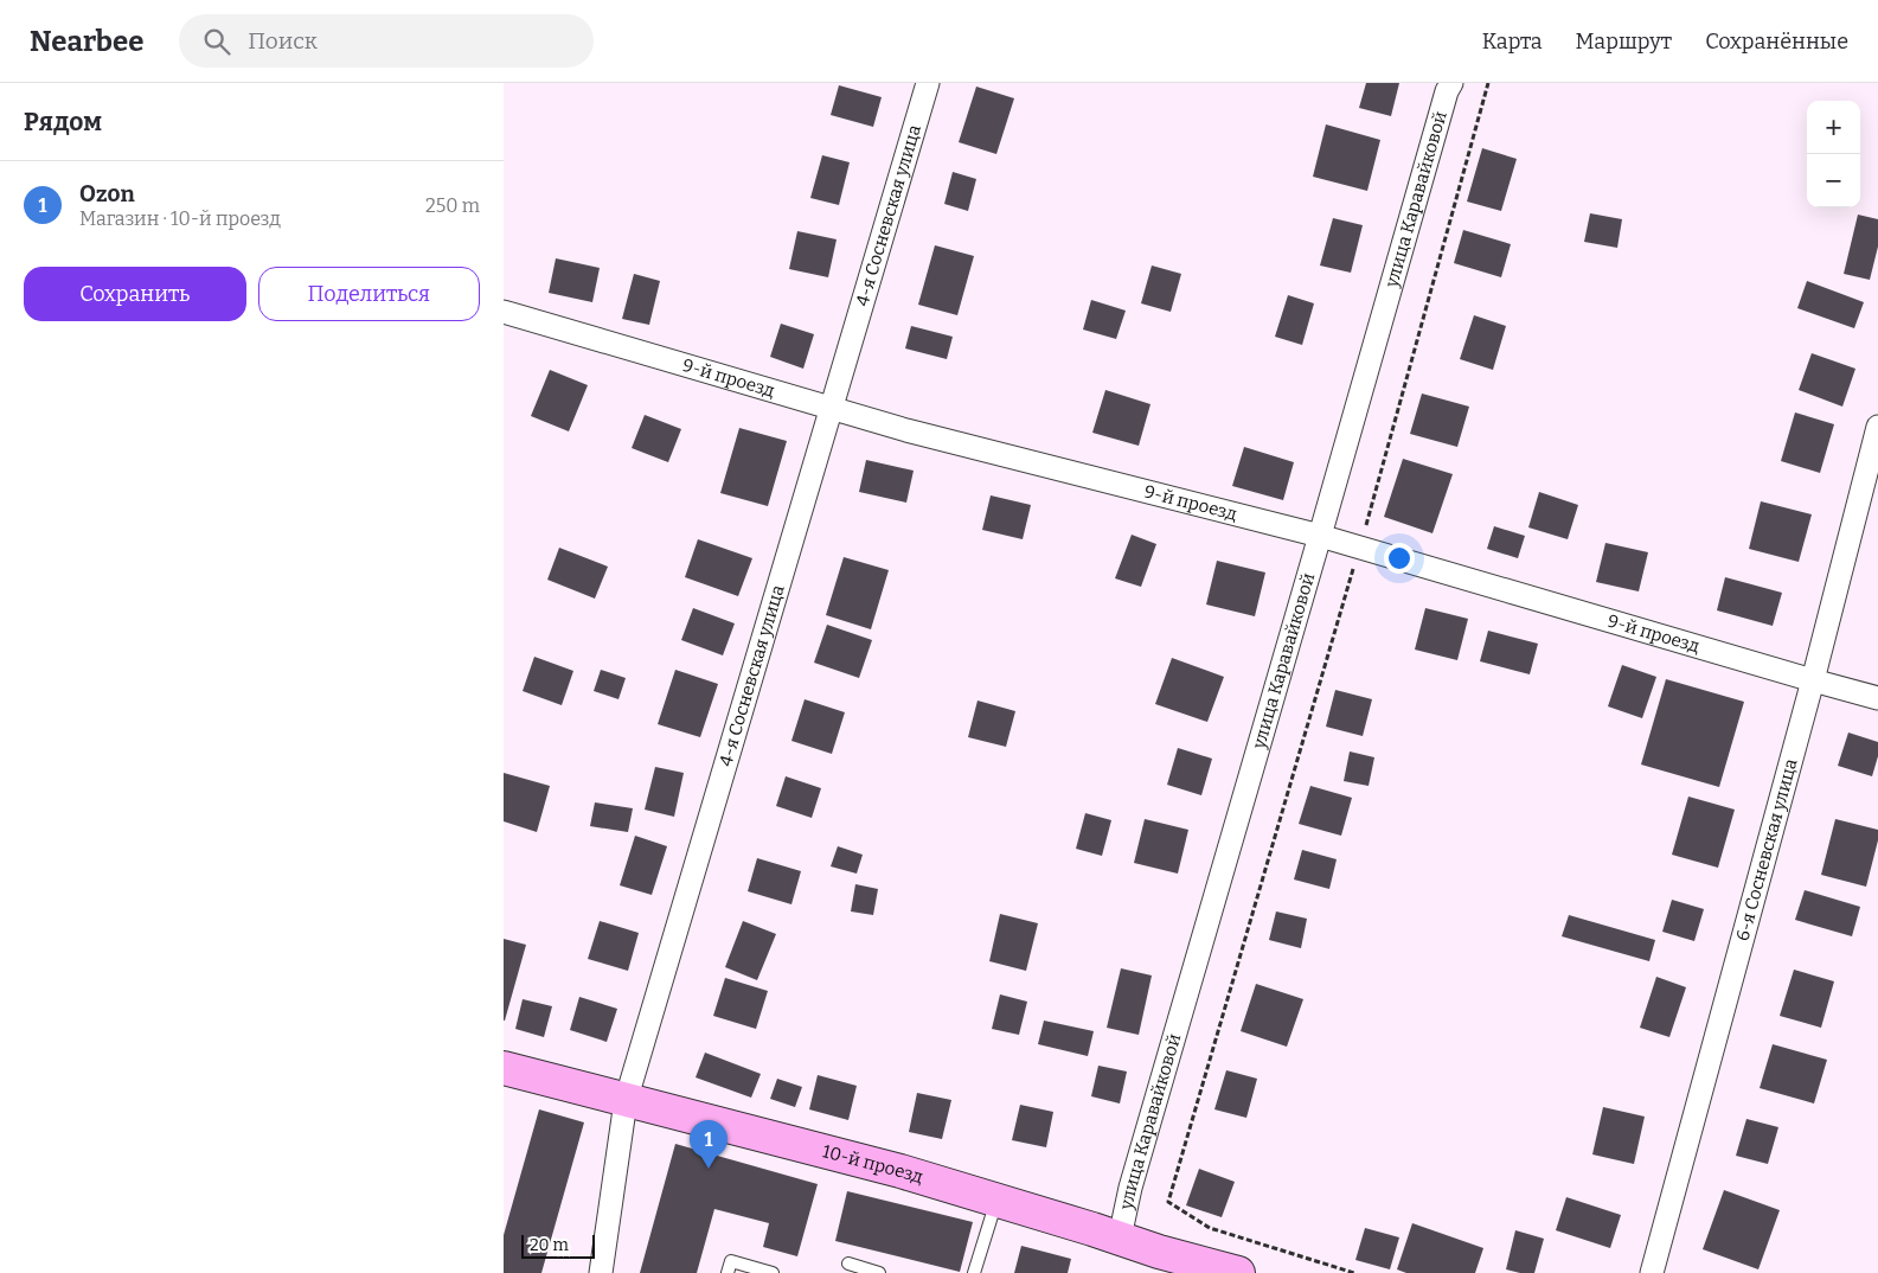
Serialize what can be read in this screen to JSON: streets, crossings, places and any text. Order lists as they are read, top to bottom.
{
  "streets": {
    "main road": ["10-й проезд"],
    "street": [
      "улица Каравайковой",
      "4-я Сосневская улица",
      "9-й проезд",
      "6-я Сосневская улица"
    ]
  },
  "crossings": [
    ["улица Каравайковой", "9-й проезд"],
    ["улица Каравайковой", "10-й проезд"],
    ["4-я Сосневская улица", "9-й проезд"],
    ["4-я Сосневская улица", "10-й проезд"],
    ["9-й проезд", "6-я Сосневская улица"]
  ],
  "scale_bar": "20 m",
  "page": {
    "header": "Nearbee",
    "search": "Поиск",
    "nav": ["Карта", "Маршрут", "Сохранённые"],
    "heading": "Рядом",
    "map_buttons": ["+", "−"],
    "list": [
      {
        "mark": "1",
        "name": "Ozon",
        "note": "Магазин · 10-й проезд",
        "value": "250 m"
      }
    ],
    "buttons": ["Сохранить", "Поделиться"],
    "pins": "1",
    "scale": "20 m"
  }
}
